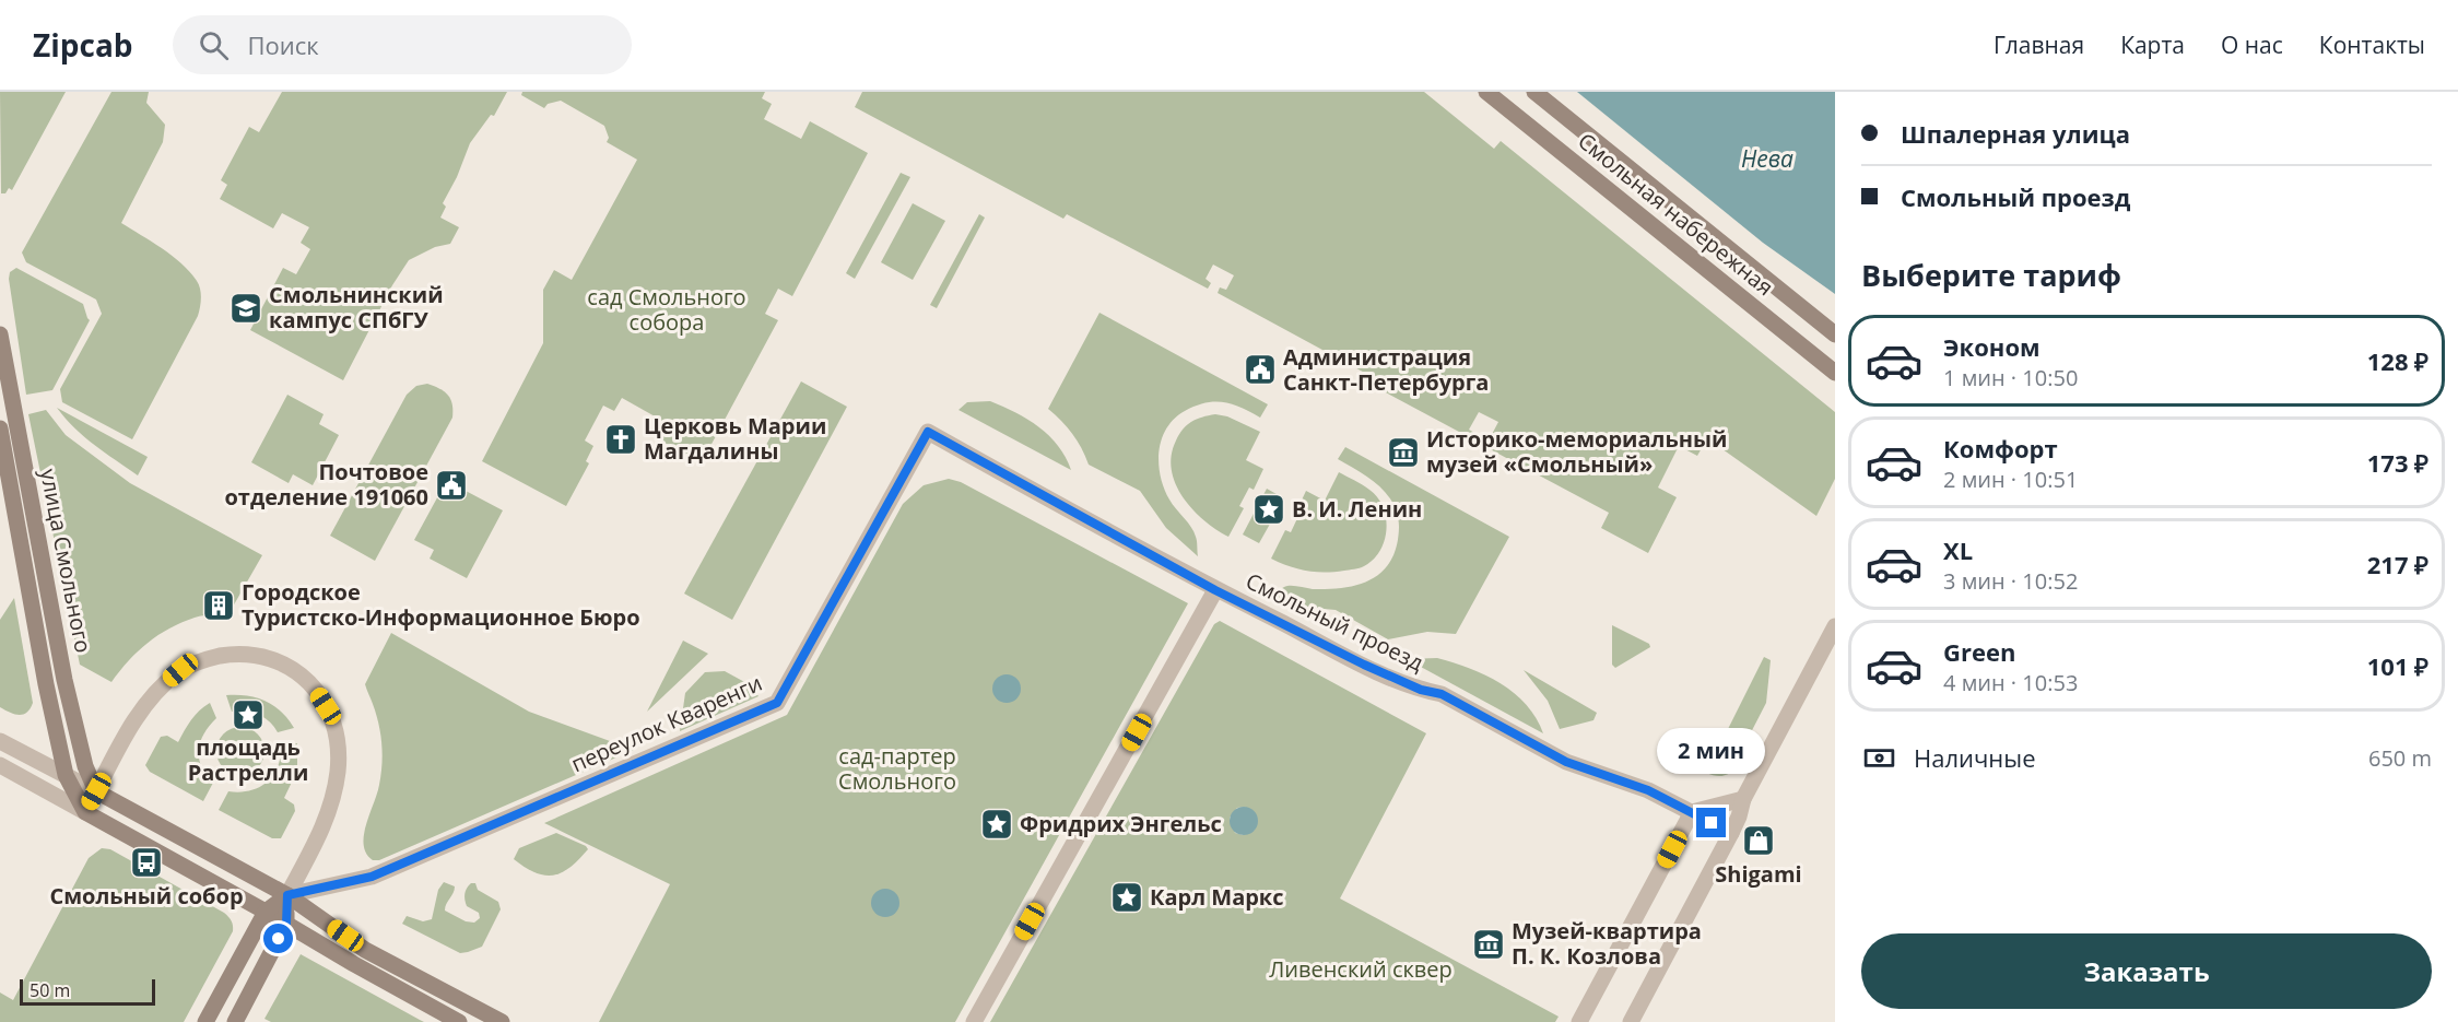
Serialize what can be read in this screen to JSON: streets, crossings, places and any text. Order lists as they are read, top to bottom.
{
  "streets": {
    "street": [
      "Смольная набережная",
      "улица Смольного",
      "Смольный проезд",
      "переулок Кваренги"
    ]
  },
  "crossings": [
    ["Смольный проезд", "переулок Кваренги"]
  ],
  "water": ["Нева"],
  "parks": ["сад Смольного собора", "сад-партер Смольного", "Ливенский сквер"],
  "places": {
    "school or university": ["Смольнинский кампус СПбГУ"],
    "public building": ["Администрация Санкт-Петербурга", "Почтовое отделение 191060"],
    "church": ["Церковь Марии Магдалины"],
    "museum": ["Историко-мемориальный музей «Смольный»", "Музей-квартира П. К. Козлова"],
    "place": [
      "В. И. Ленин",
      "площадь Растрелли",
      "Фридрих Энгельс",
      "Карл Маркс"
    ],
    "building": ["Городское Туристско-Информационное Бюро"],
    "shop": ["Shigami"],
    "bus stop": ["Смольный собор"]
  },
  "scale_bar": "50 m",
  "page": {
    "header": "Zipcab",
    "search": "Поиск",
    "nav": [
      "Главная",
      "Карта",
      "О нас",
      "Контакты"
    ],
    "banner": ["Шпалерная улица", "Смольный проезд"],
    "heading": "Выберите тариф",
    "list": [
      {
        "name": "Эконом",
        "note": "1 мин · 10:50",
        "value": "128 ₽"
      },
      {
        "name": "Комфорт",
        "note": "2 мин · 10:51",
        "value": "173 ₽"
      },
      {
        "name": "XL",
        "note": "3 мин · 10:52",
        "value": "217 ₽"
      },
      {
        "name": "Green",
        "note": "4 мин · 10:53",
        "value": "101 ₽"
      }
    ],
    "pay": ["Наличные", "650 m"],
    "bubble": "2 мин",
    "buttons": "Заказать",
    "scale": "50 m"
  }
}
